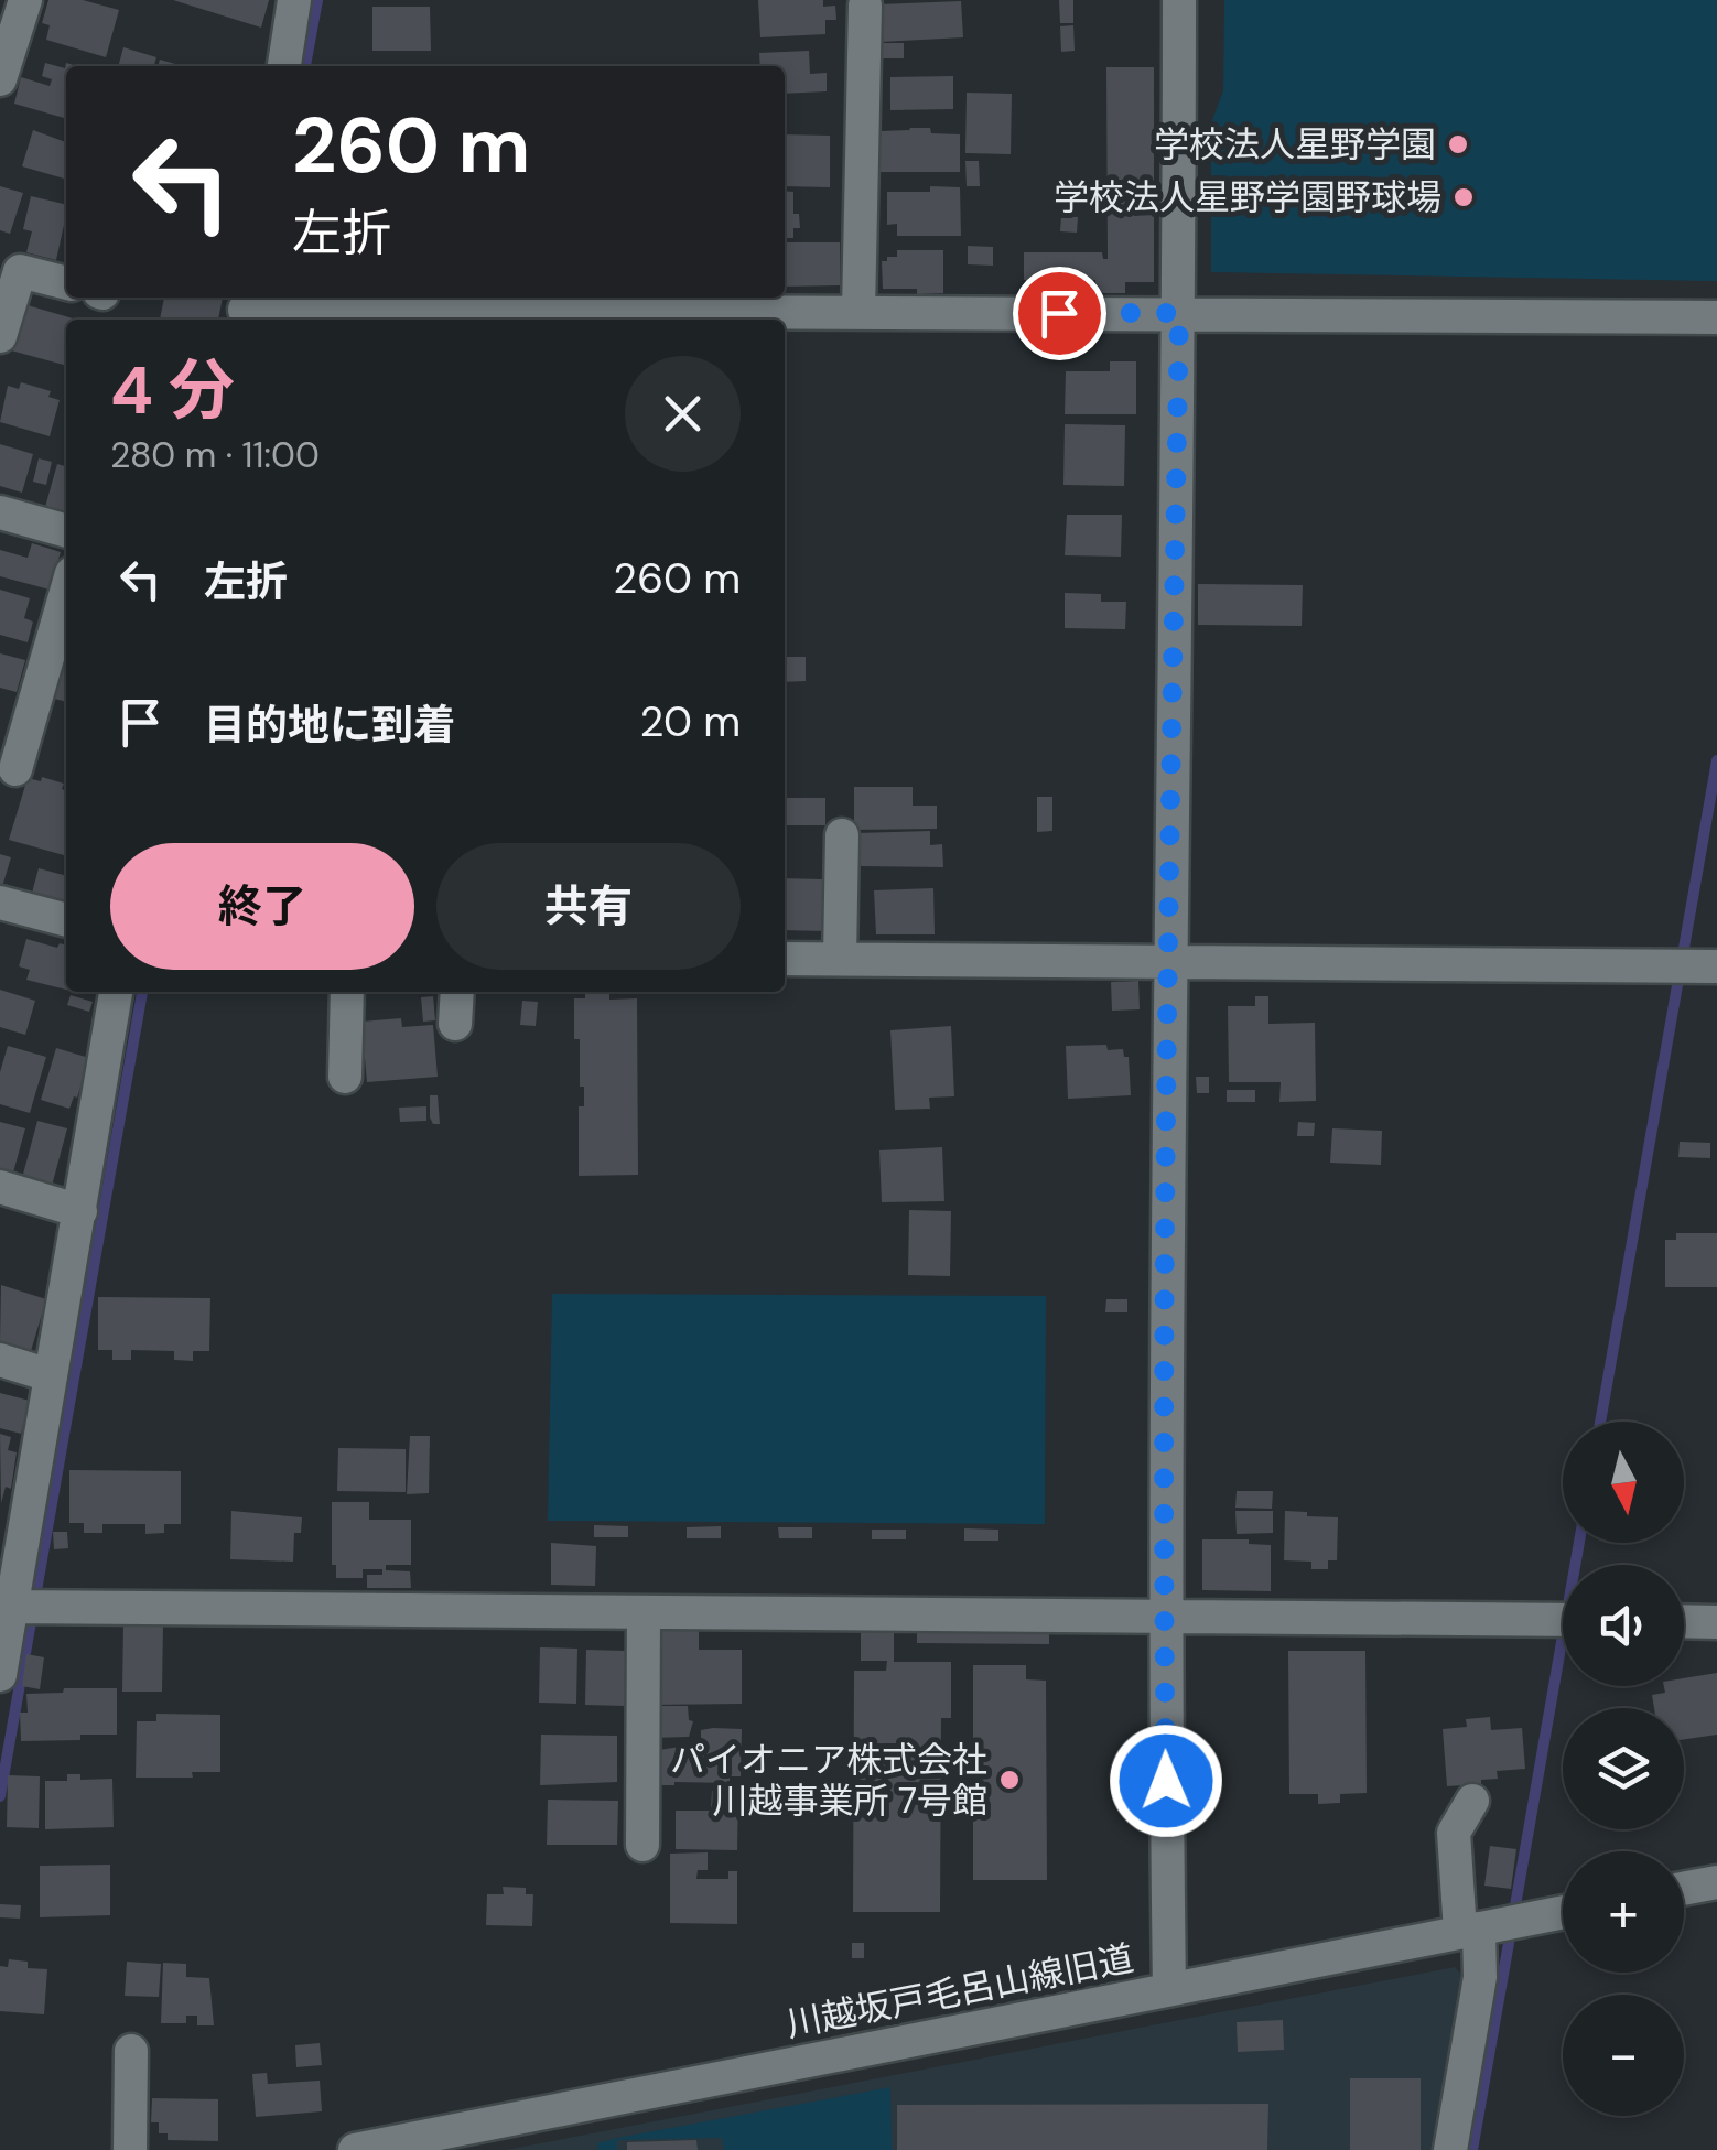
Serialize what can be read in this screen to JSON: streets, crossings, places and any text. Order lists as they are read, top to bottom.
{
  "streets": {
    "street": ["川越坂戸毛呂山線旧道"]
  },
  "places": ["学校法人星野学園", "学校法人星野学園野球場", "パイオニア株式会社 川越事業所 7号館"],
  "north": "bottom",
  "page": {
    "turn": ["260 m", "左折"],
    "heading": ["4 分", "280 m · 11:00"],
    "list": [
      {
        "name": "左折",
        "value": "260 m"
      },
      {
        "name": "目的地に到着",
        "value": "20 m"
      }
    ],
    "buttons": ["終了", "共有"],
    "map_buttons": ["+", "−"]
  }
}
